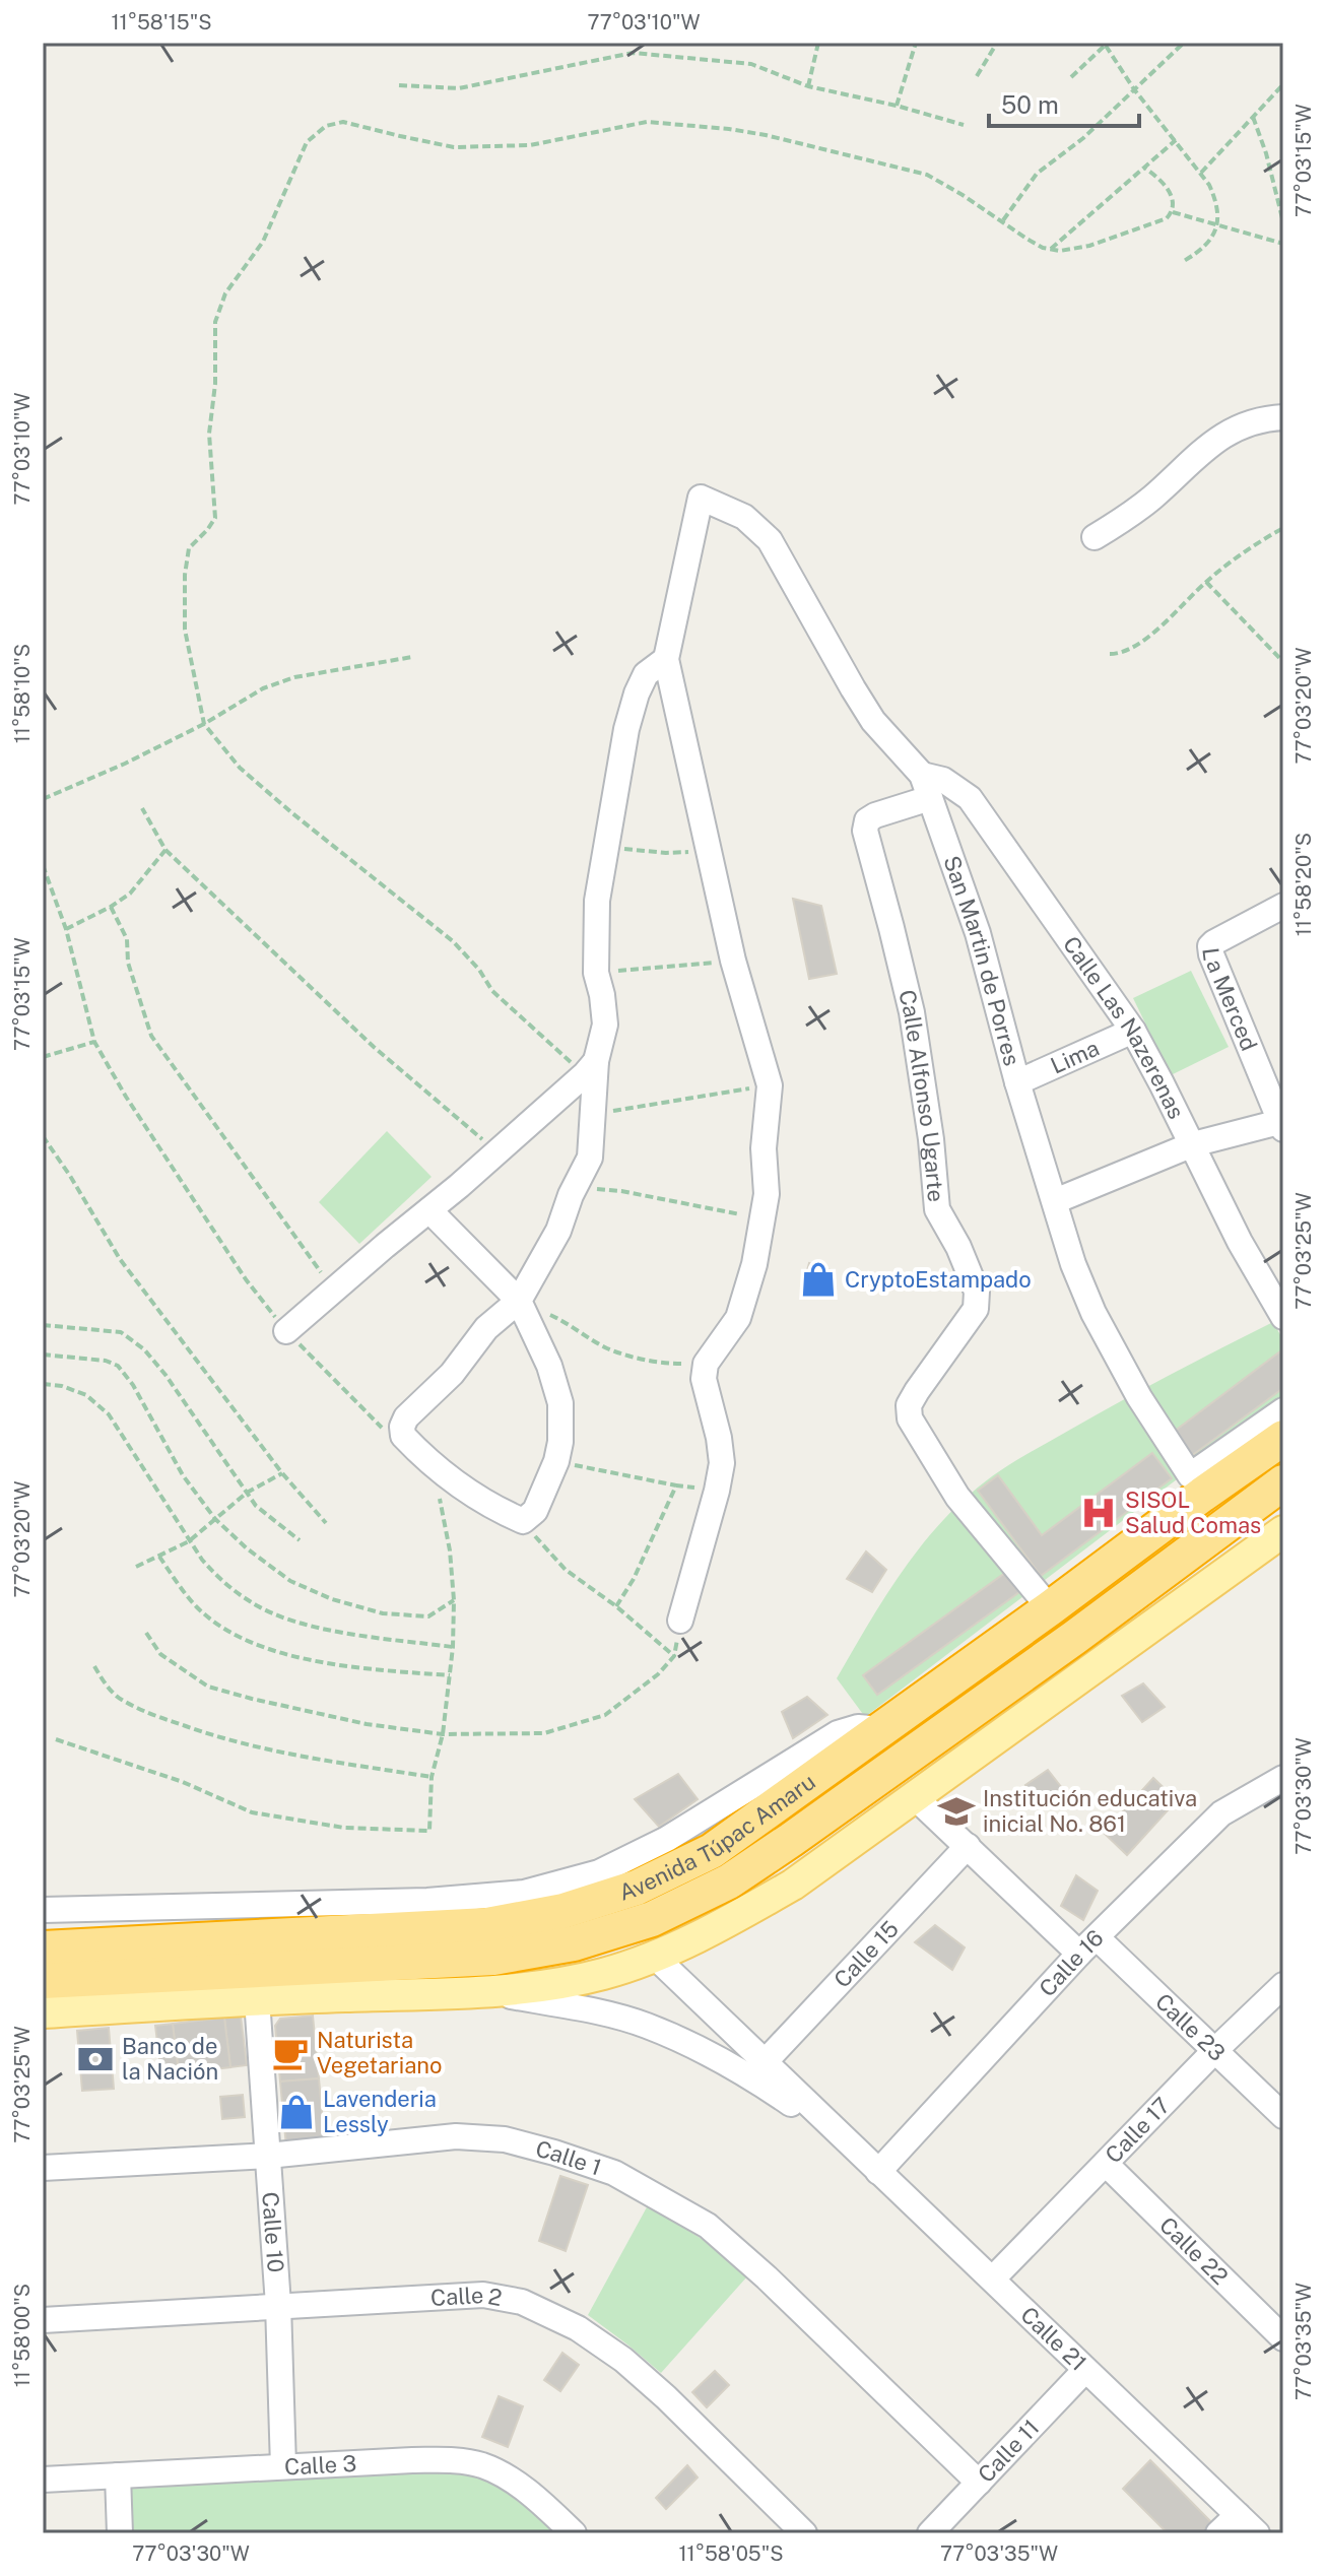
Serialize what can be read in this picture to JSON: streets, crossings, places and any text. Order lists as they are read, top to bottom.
{
  "streets": {
    "highway": ["Avenida Túpac Amaru"],
    "street": [
      "San Martin de Porres",
      "La Merced",
      "Calle Las Nazerenas",
      "Lima",
      "Calle Alfonso Ugarte",
      "Calle 15",
      "Calle 16",
      "Calle 23",
      "Calle 17",
      "Calle 1",
      "Calle 10",
      "Calle 22",
      "Calle 2",
      "Calle 21",
      "Calle 11",
      "Calle 3"
    ]
  },
  "crossings": [
    ["San Martin de Porres", "Calle Las Nazerenas"],
    ["San Martin de Porres", "Lima"],
    ["San Martin de Porres", "Calle Alfonso Ugarte"],
    ["Calle Las Nazerenas", "Lima"],
    ["Calle Las Nazerenas", "Calle Alfonso Ugarte"],
    ["Calle Alfonso Ugarte", "Avenida Túpac Amaru"],
    ["Calle 15", "Calle 21"],
    ["Calle 16", "Calle 23"],
    ["Calle 16", "Calle 21"],
    ["Calle 23", "Calle 17"],
    ["Calle 17", "Calle 22"],
    ["Calle 17", "Calle 21"],
    ["Calle 1", "Calle 10"],
    ["Calle 1", "Calle 11"],
    ["Calle 10", "Calle 2"],
    ["Calle 10", "Calle 3"],
    ["Calle 21", "Calle 11"]
  ],
  "places": {
    "shop": ["CryptoEstampado", "Lavenderia Lessly"],
    "hospital": ["SISOL Salud Comas"],
    "school or university": ["Institución educativa inicial No. 861"],
    "cafe": ["Naturista Vegetariano"],
    "bank": ["Banco de la Nación"]
  },
  "scale_bar": "50 m",
  "coordinates": [
    "11°58'15\"S",
    "77°03'10\"W",
    "77°03'15\"W",
    "11°58'10\"S",
    "77°03'20\"W",
    "11°58'20\"S",
    "77°03'25\"W",
    "77°03'30\"W",
    "11°58'00\"S",
    "77°03'35\"W",
    "11°58'05\"S"
  ]
}
